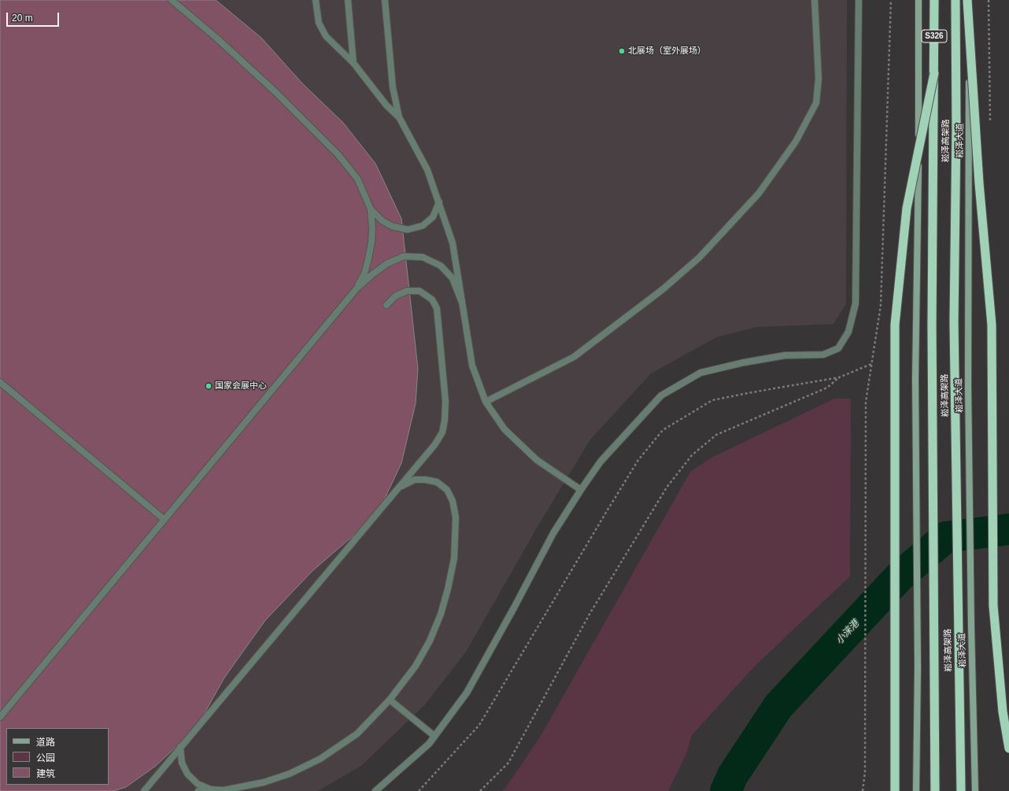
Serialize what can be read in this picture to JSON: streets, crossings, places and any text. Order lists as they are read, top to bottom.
{
  "streets": {
    "highway": ["S326", "崧泽高架路"],
    "main road": ["崧泽大道"]
  },
  "water": ["小涞港"],
  "places": ["北展场（室外展场）", "国家会展中心"],
  "legend": ["道路", "公园", "建筑"],
  "scale_bar": "20 m"
}
